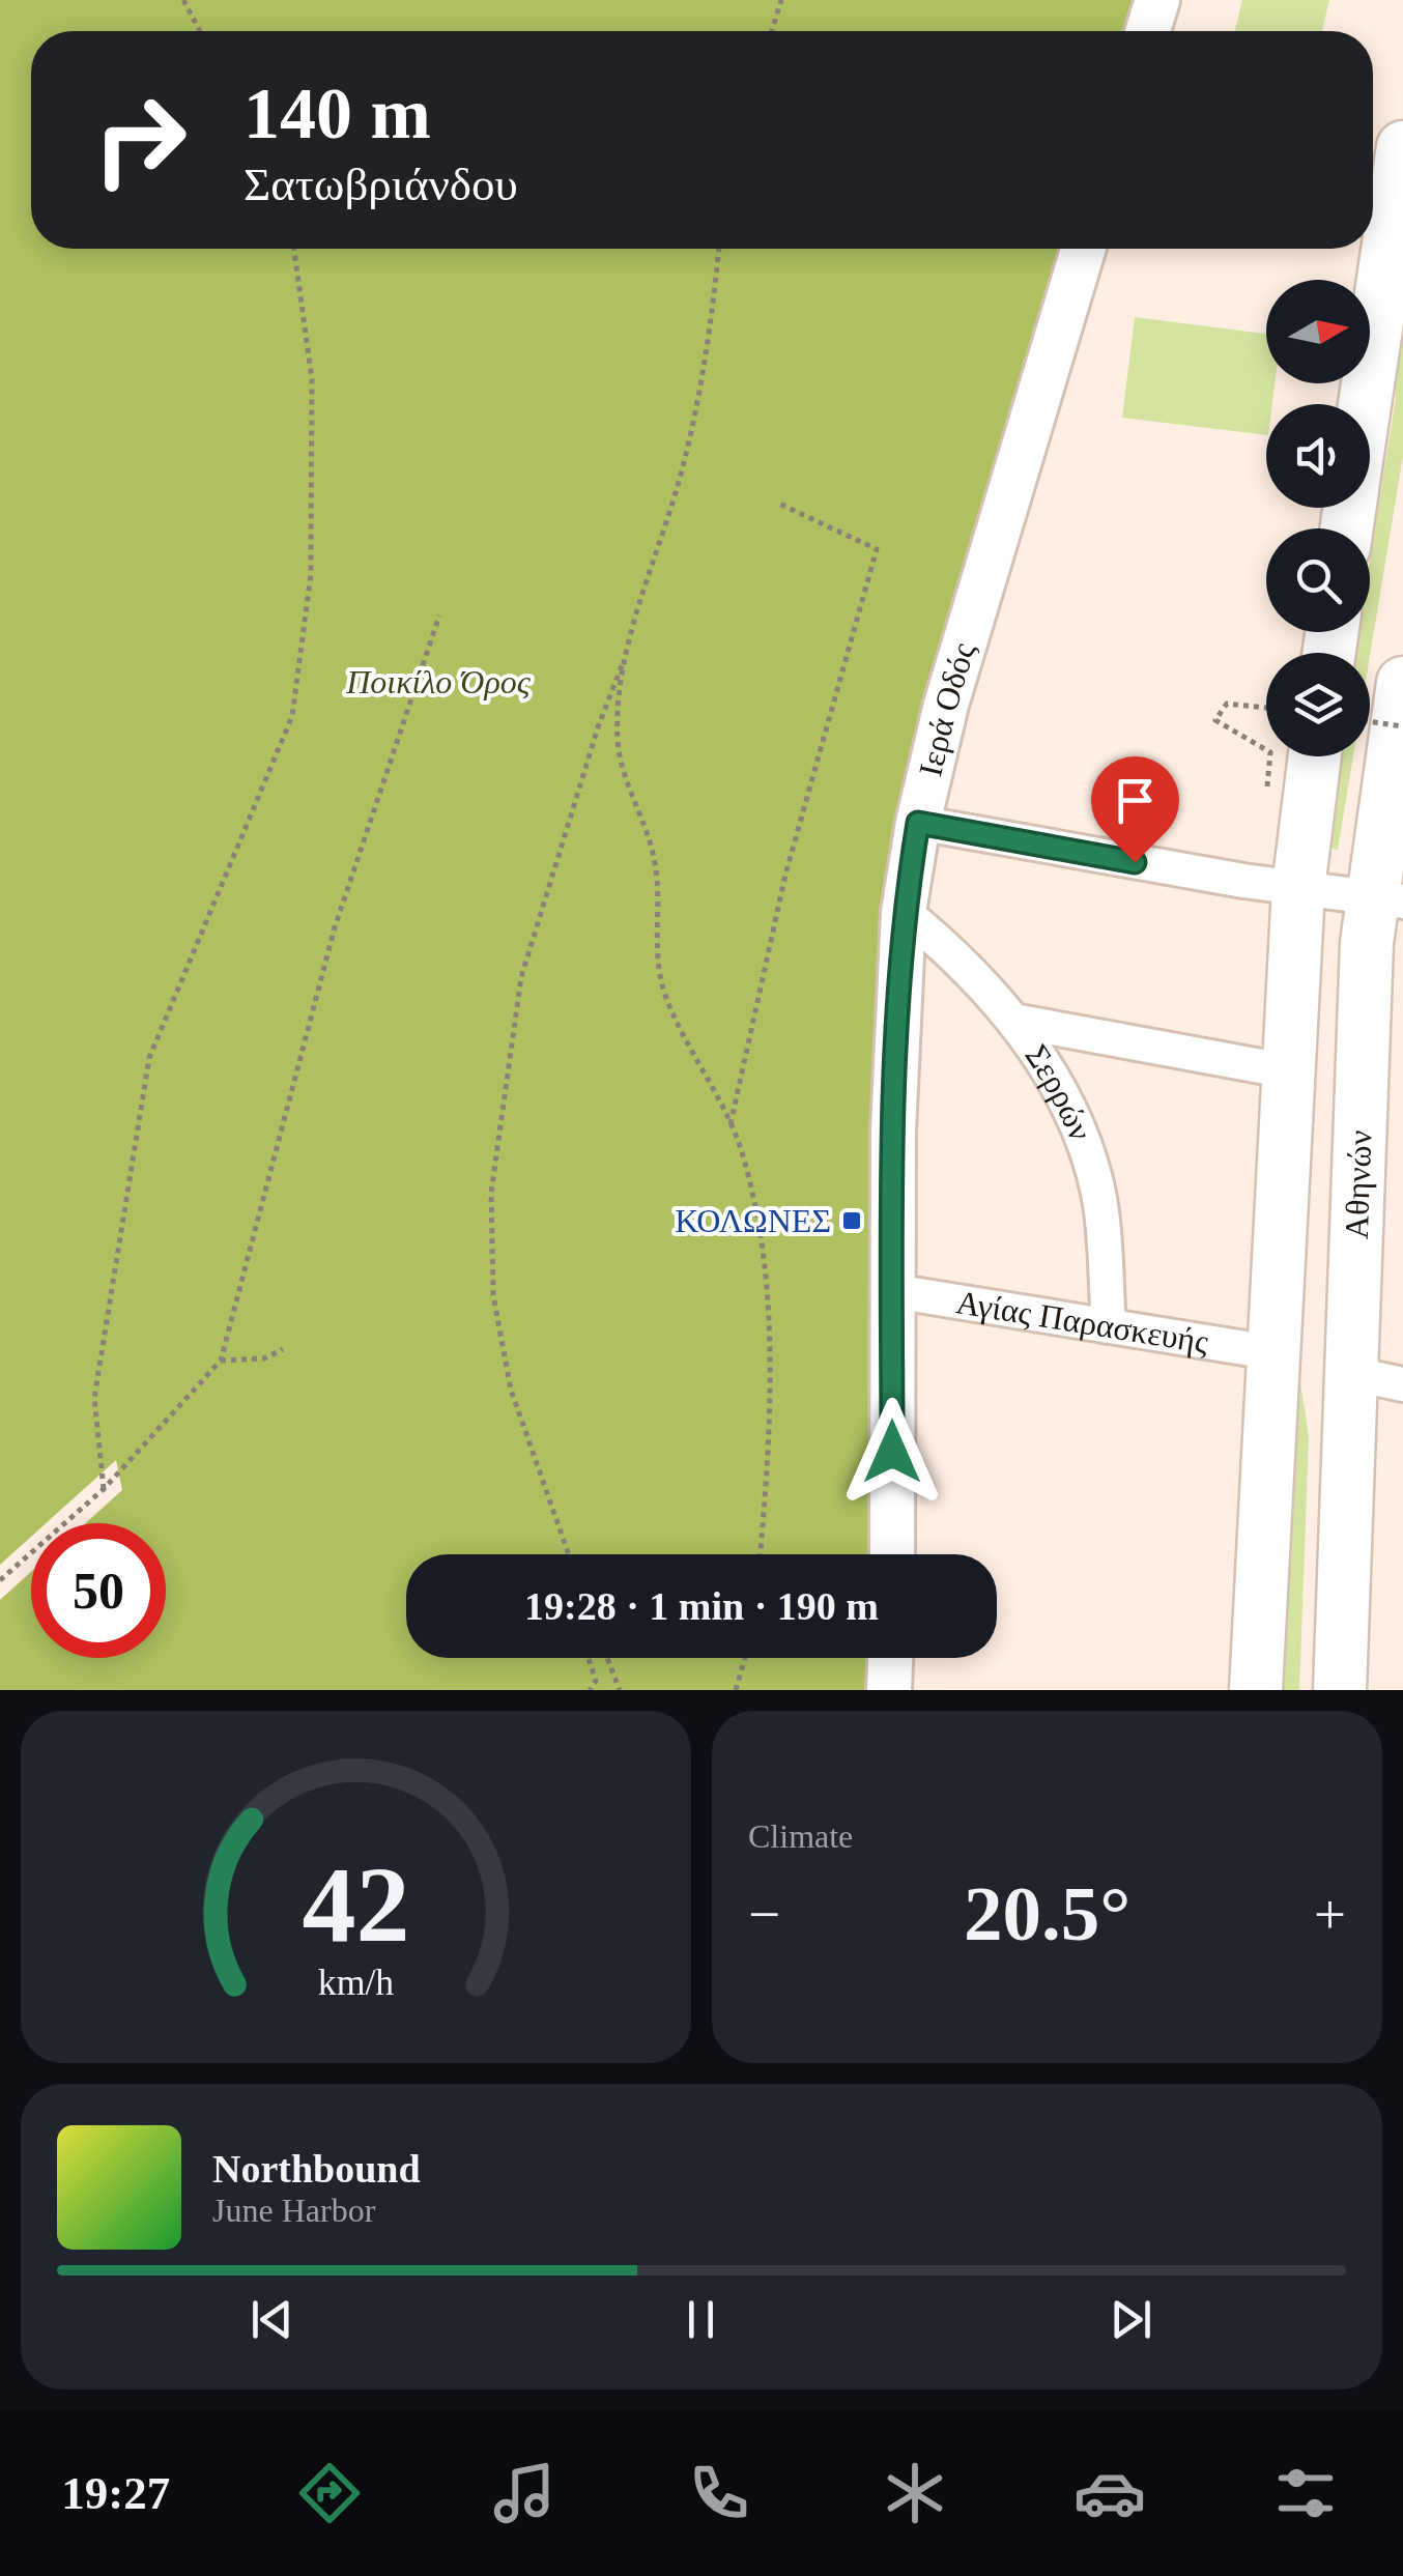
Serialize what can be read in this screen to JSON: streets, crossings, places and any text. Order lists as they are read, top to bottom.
{
  "streets": {
    "highway": ["Αθηνών"],
    "main road": ["Ιερά Οδός"],
    "street": ["Σερρών", "Αγίας Παρασκευής"]
  },
  "crossings": [
    ["Ιερά Οδός", "Σερρών"],
    ["Ιερά Οδός", "Αγίας Παρασκευής"],
    ["Σερρών", "Αγίας Παρασκευής"]
  ],
  "parks": ["Ποικίλο Όρος"],
  "places": {
    "transit": ["ΚΟΛΩΝΕΣ"]
  },
  "north": "right",
  "page": {
    "turn": ["140 m", "Σατωβριάνδου"],
    "limit": "50",
    "trip": "19:28 · 1 min · 190 m",
    "tile": "Climate",
    "heat": ["−", "20.5°", "+"],
    "song": ["Northbound", "June Harbor"],
    "tabs": "19:27",
    "gauge": ["42", "km/h"]
  }
}
